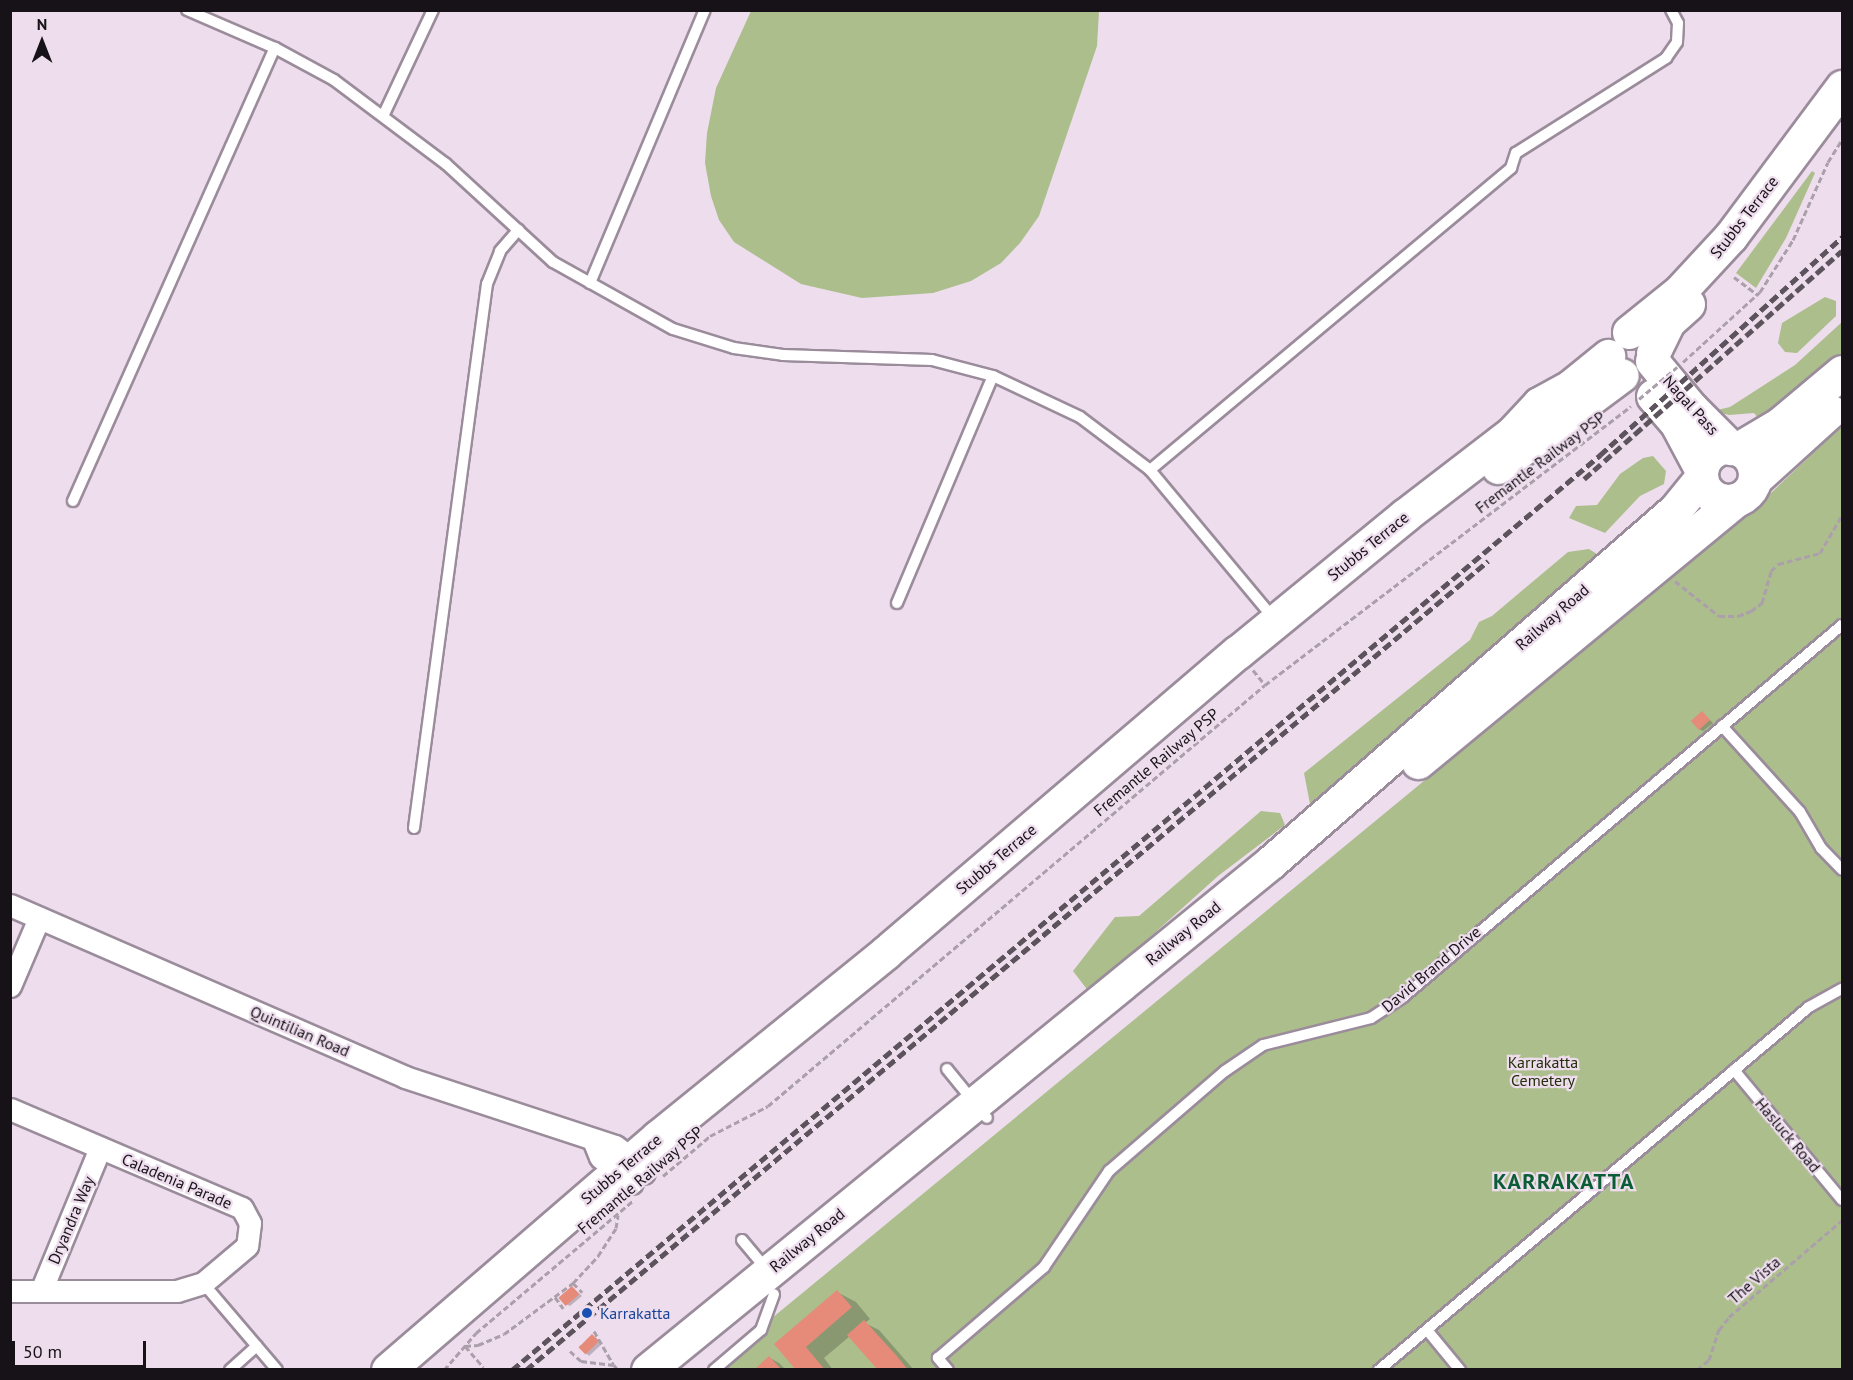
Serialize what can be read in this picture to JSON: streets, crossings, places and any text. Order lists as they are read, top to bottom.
{
  "streets": {
    "main road": ["Stubbs Terrace", "Nagal Pass", "Railway Road"],
    "street": ["Quintilian Road", "Caladenia Parade", "Dryandra Way"],
    "lane": ["David Brand Drive", "Hasluck Road"],
    "path": ["Fremantle Railway PSP", "The Vista"]
  },
  "crossings": [
    ["Stubbs Terrace", "Nagal Pass"],
    ["Stubbs Terrace", "Fremantle Railway PSP"],
    ["Stubbs Terrace", "Quintilian Road"],
    ["Nagal Pass", "Fremantle Railway PSP"],
    ["Nagal Pass", "Railway Road"],
    ["Fremantle Railway PSP", "Quintilian Road"],
    ["Caladenia Parade", "Dryandra Way"]
  ],
  "districts": ["KARRAKATTA"],
  "parks": ["Karrakatta Cemetery"],
  "places": ["Karrakatta"],
  "scale_bar": "50 m",
  "north": "top"
}
